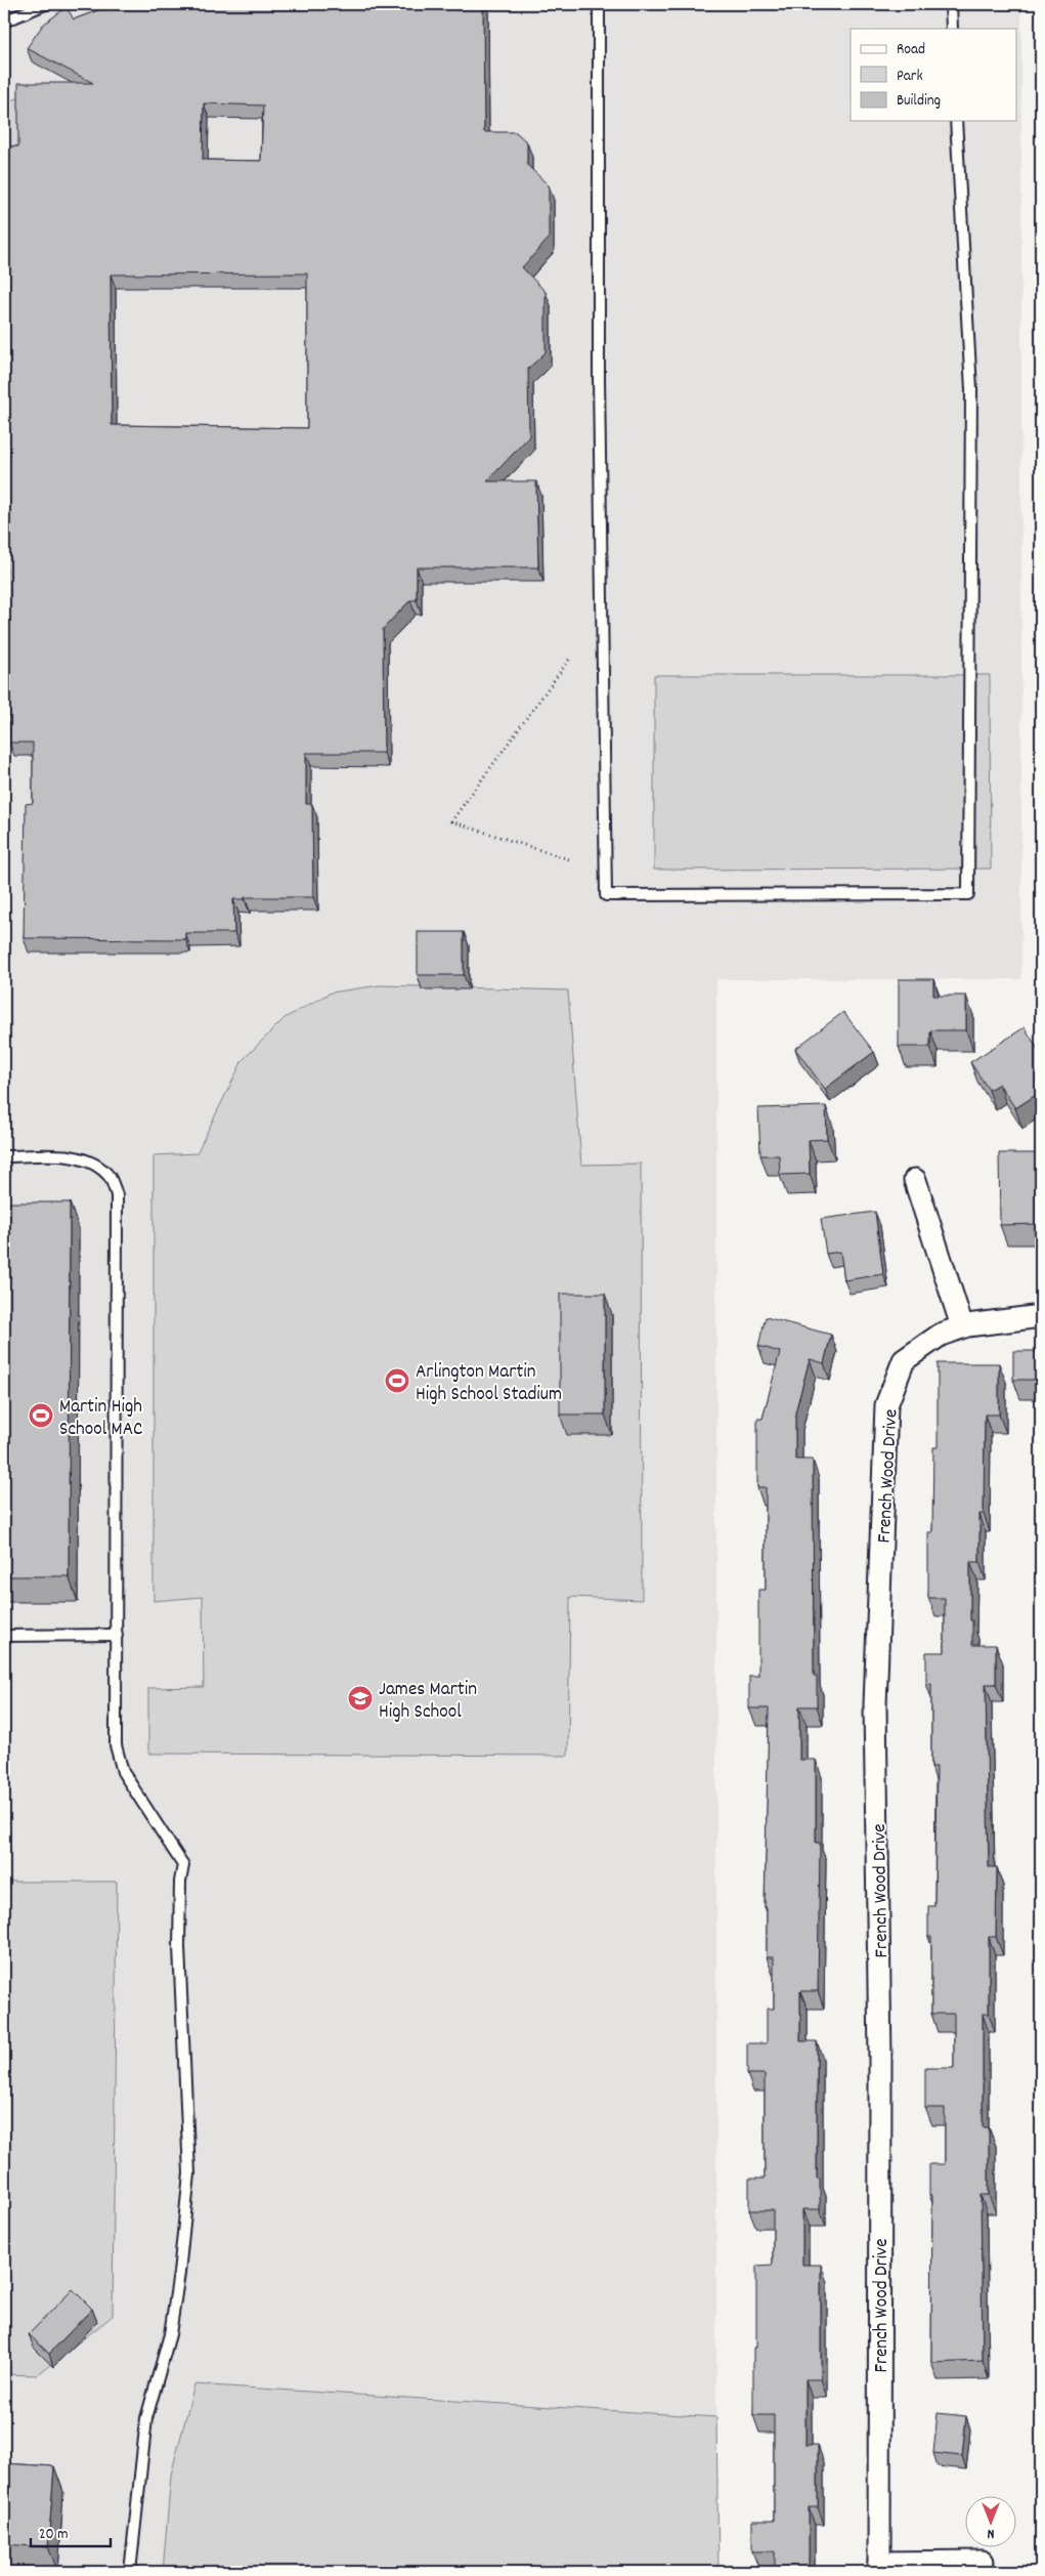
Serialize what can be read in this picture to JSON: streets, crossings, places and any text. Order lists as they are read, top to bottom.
{
  "streets": {
    "street": ["French Wood Drive"]
  },
  "places": {
    "sports": ["Arlington Martin High School Stadium", "Martin High School MAC"],
    "school or university": ["James Martin High School"]
  },
  "legend": ["Road", "Park", "Building"],
  "scale_bar": "20 m",
  "north": "bottom"
}
